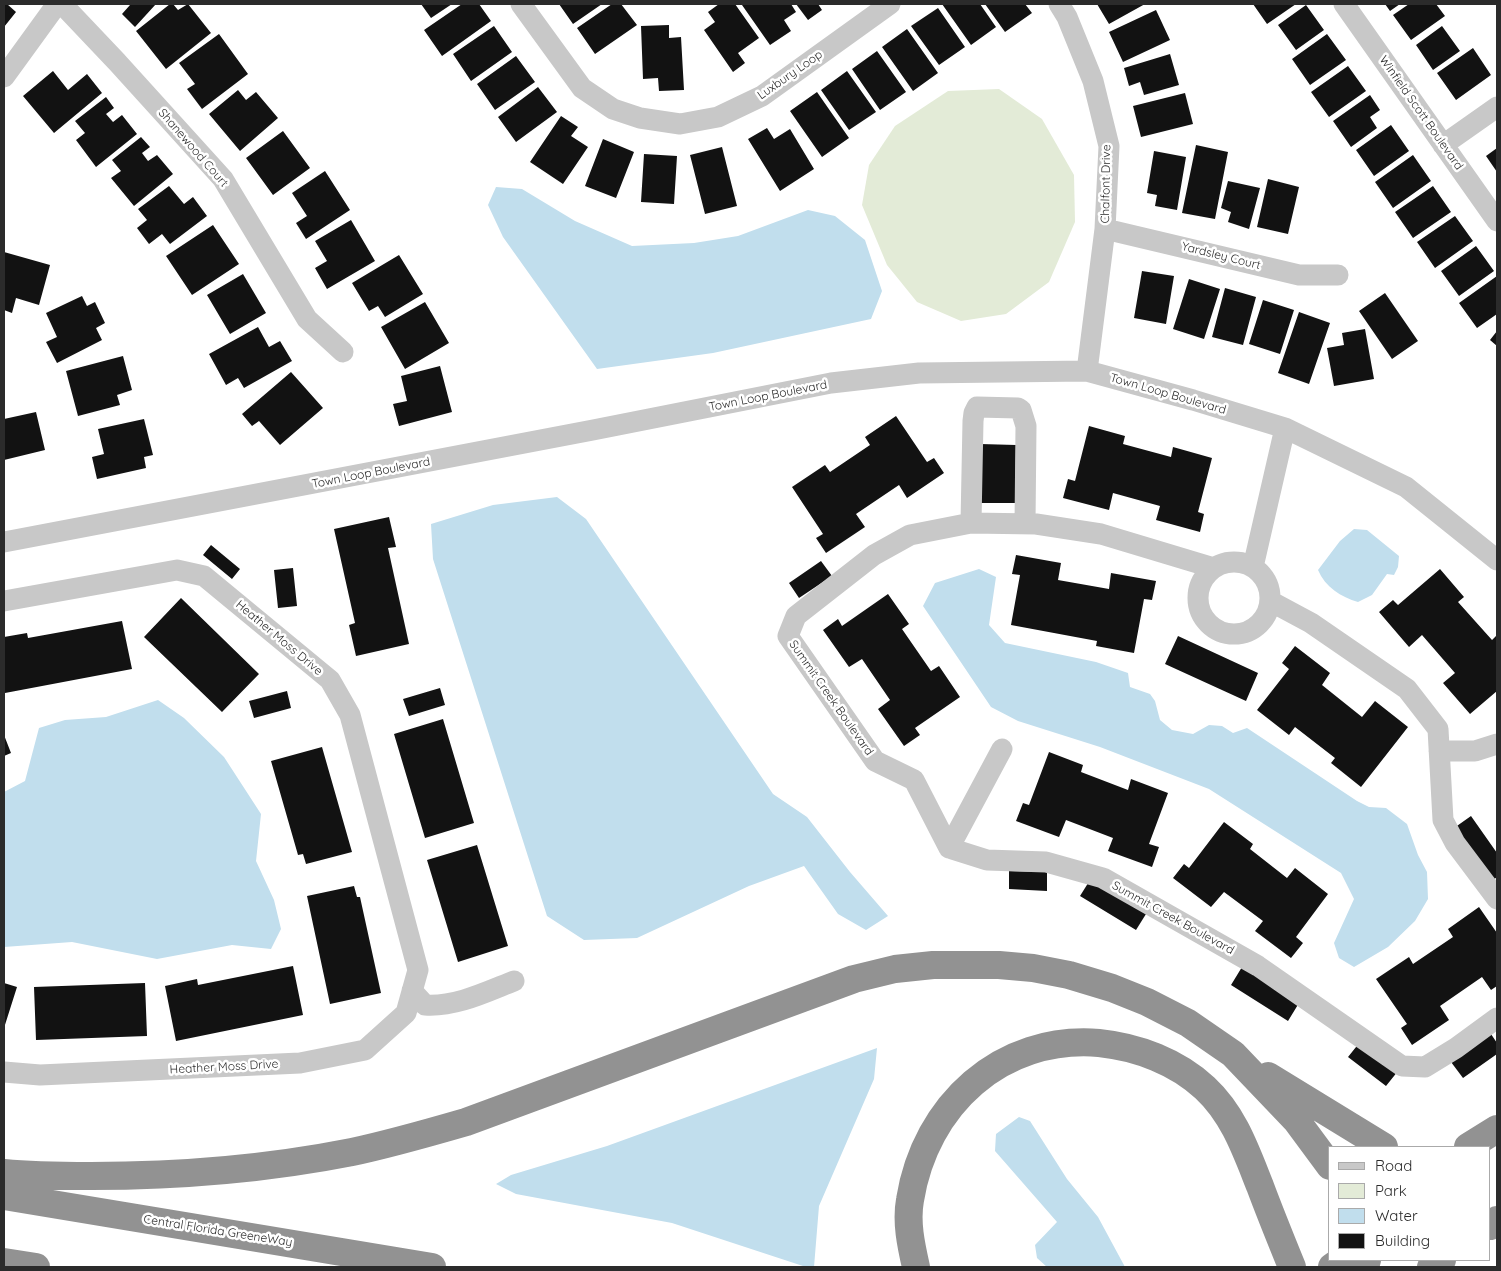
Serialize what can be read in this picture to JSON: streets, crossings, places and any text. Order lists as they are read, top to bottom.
{
  "streets": {
    "highway": ["Central Florida GreeneWay"],
    "street": [
      "Luxbury Loop",
      "Winfield Scott Boulevard",
      "Shanewood Court",
      "Chalfont Drive",
      "Yardsley Court",
      "Town Loop Boulevard",
      "Heather Moss Drive",
      "Summit Creek Boulevard"
    ]
  },
  "crossings": [
    ["Chalfont Drive", "Yardsley Court"],
    ["Chalfont Drive", "Town Loop Boulevard"]
  ],
  "legend": [
    "Road",
    "Park",
    "Water",
    "Building"
  ]
}
